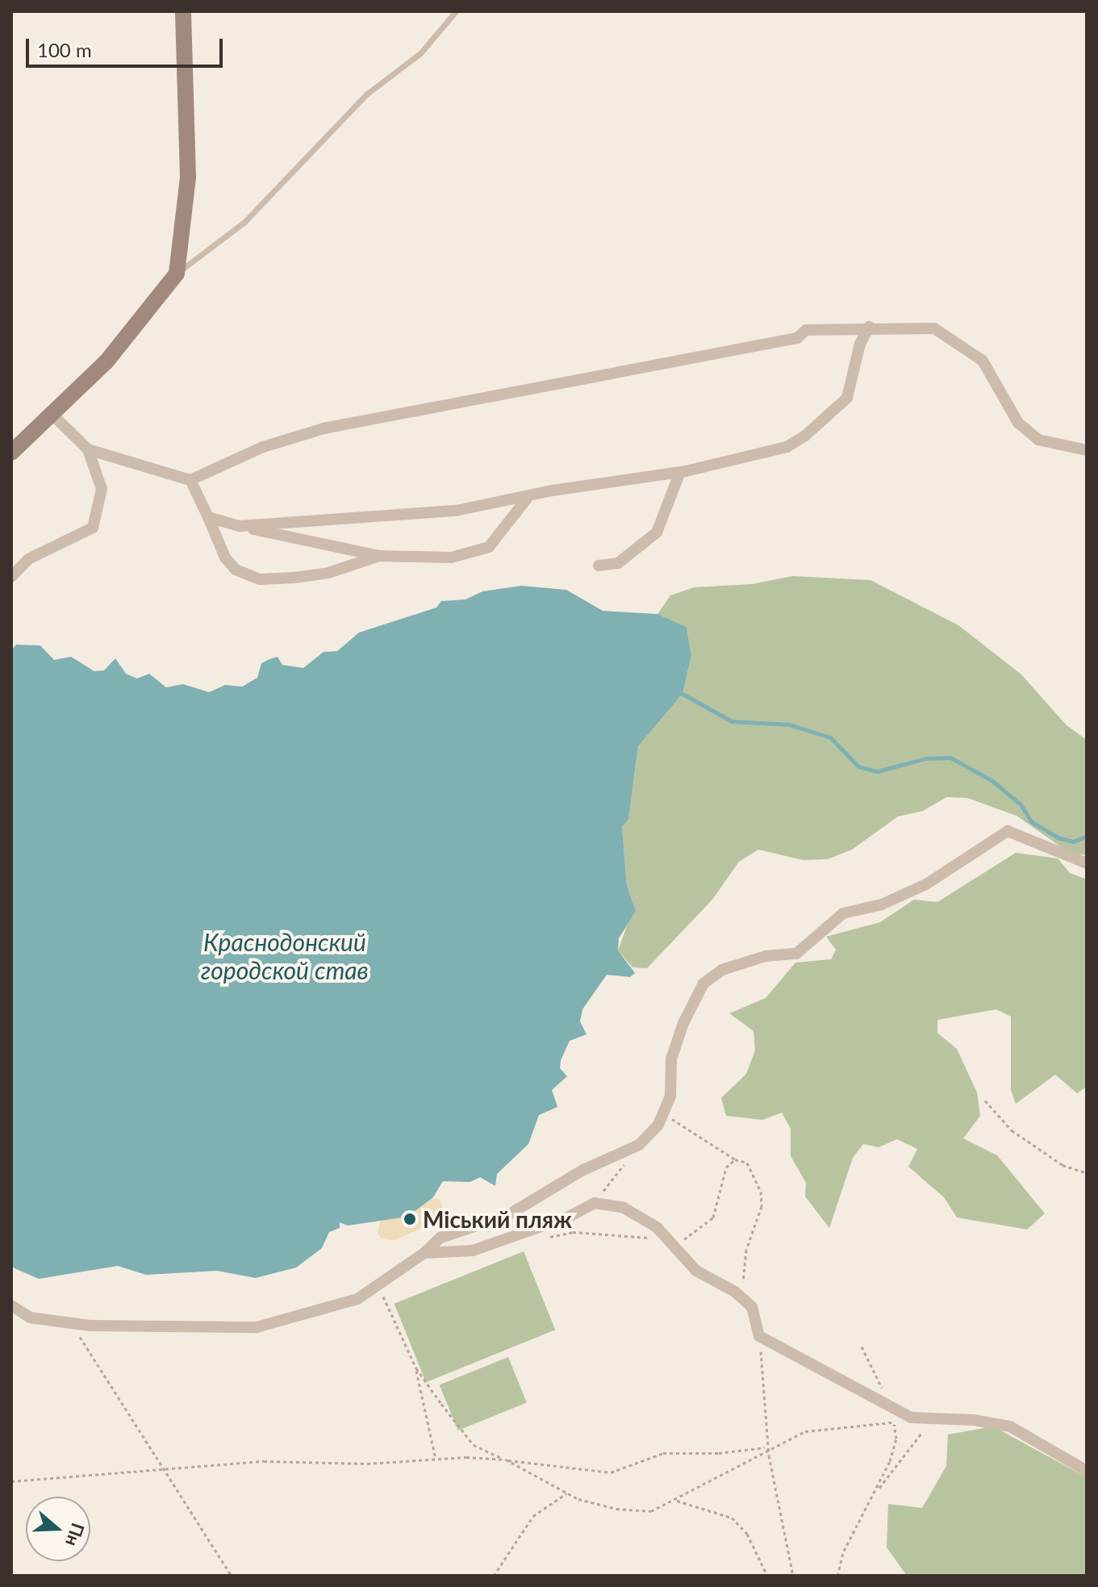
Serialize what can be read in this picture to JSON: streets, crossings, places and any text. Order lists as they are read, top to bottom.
{
  "water": ["Краснодонский городской став"],
  "places": ["Міський пляж"],
  "scale_bar": "100 m",
  "north": "right"
}
